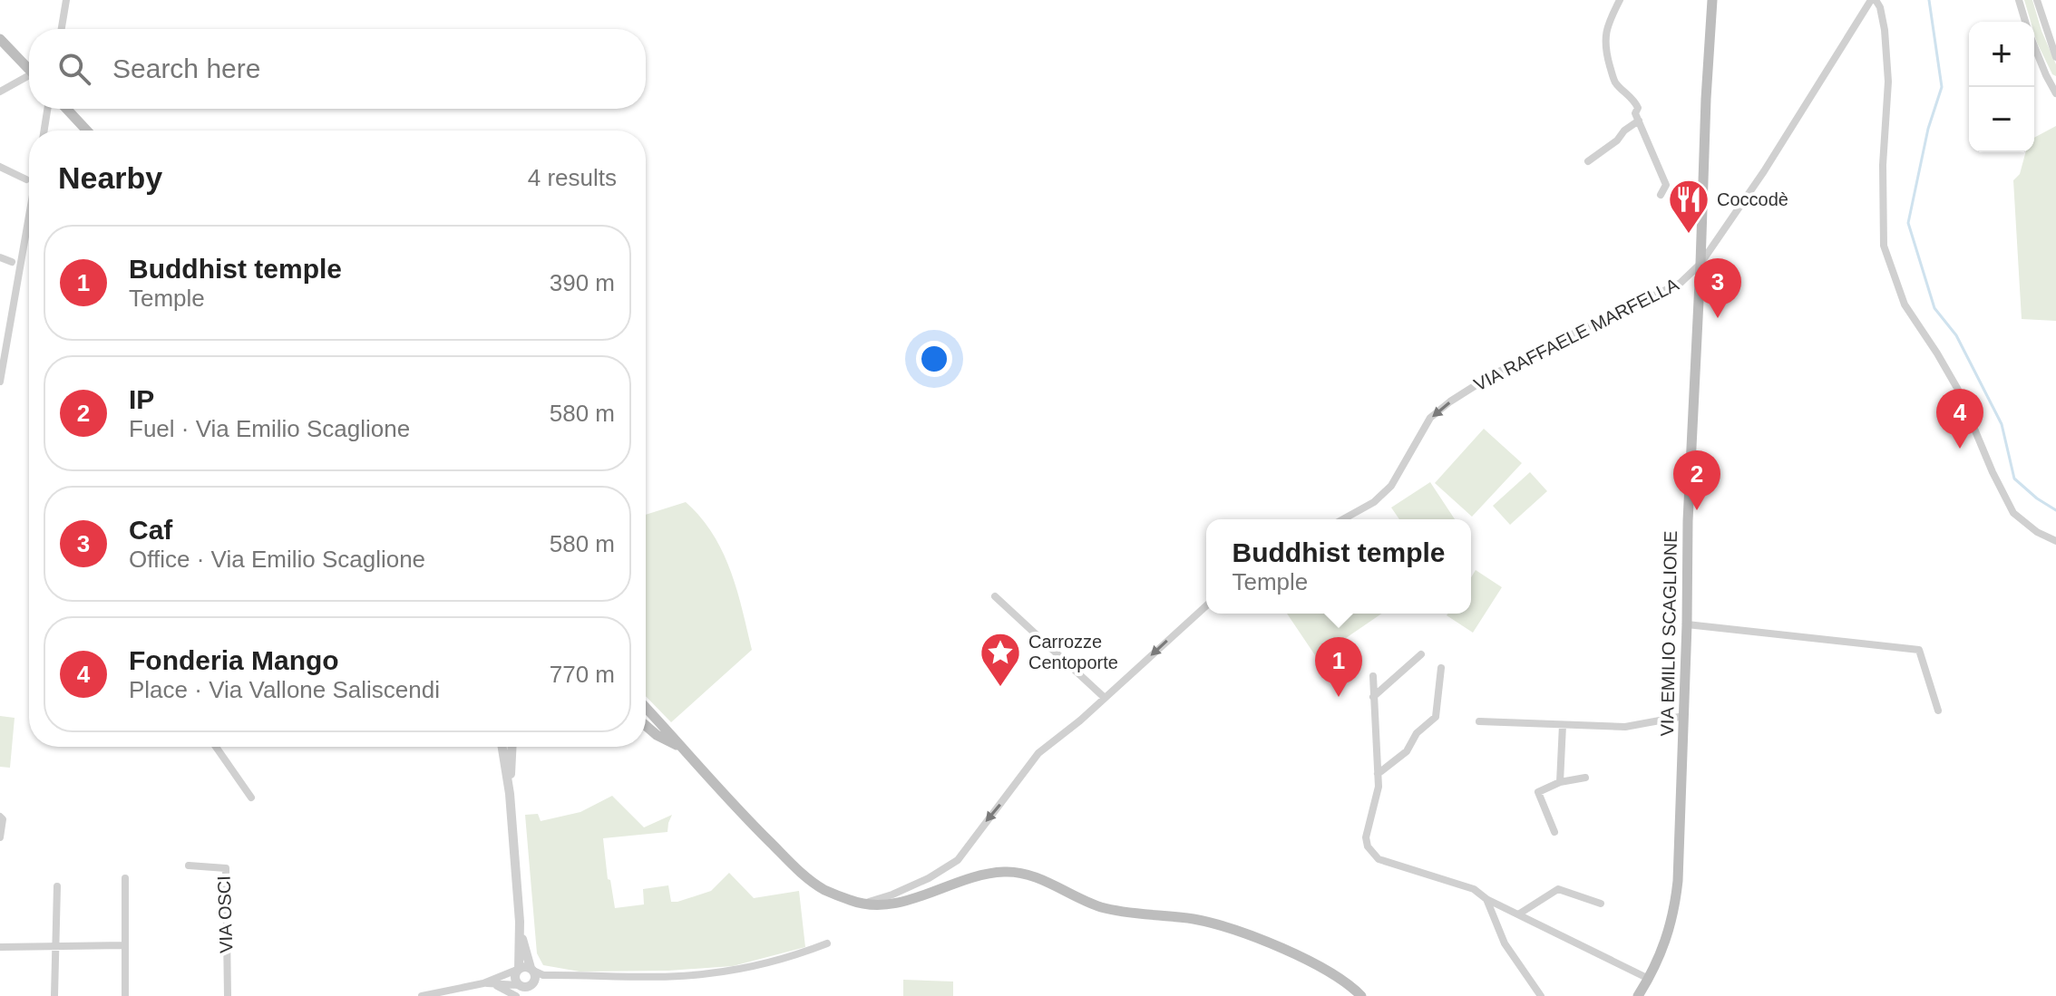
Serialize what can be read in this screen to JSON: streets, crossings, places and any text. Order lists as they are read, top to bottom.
{
  "streets": {
    "main road": ["VIA EMILIO SCAGLIONE"],
    "street": ["VIA RAFFAELE MARFELLA", "VIA OSCI"]
  },
  "crossings": [
    ["VIA RAFFAELE MARFELLA", "VIA EMILIO SCAGLIONE"]
  ],
  "one_way": ["VIA RAFFAELE MARFELLA"],
  "places": {
    "restaurant": ["Coccodè"],
    "place": ["Carrozze Centoporte"]
  },
  "page": {
    "map_buttons": ["+", "−"],
    "search": "Search here",
    "heading": ["Nearby", "4 results"],
    "list": [
      {
        "mark": "1",
        "name": "Buddhist temple",
        "note": "Temple",
        "value": "390 m"
      },
      {
        "mark": "2",
        "name": "IP",
        "note": "Fuel · Via Emilio Scaglione",
        "value": "580 m"
      },
      {
        "mark": "3",
        "name": "Caf",
        "note": "Office · Via Emilio Scaglione",
        "value": "580 m"
      },
      {
        "mark": "4",
        "name": "Fonderia Mango",
        "note": "Place · Via Vallone Saliscendi",
        "value": "770 m"
      }
    ],
    "pins": [
      "3",
      "4",
      "2",
      "1"
    ],
    "popup": ["Buddhist temple", "Temple"]
  }
}
